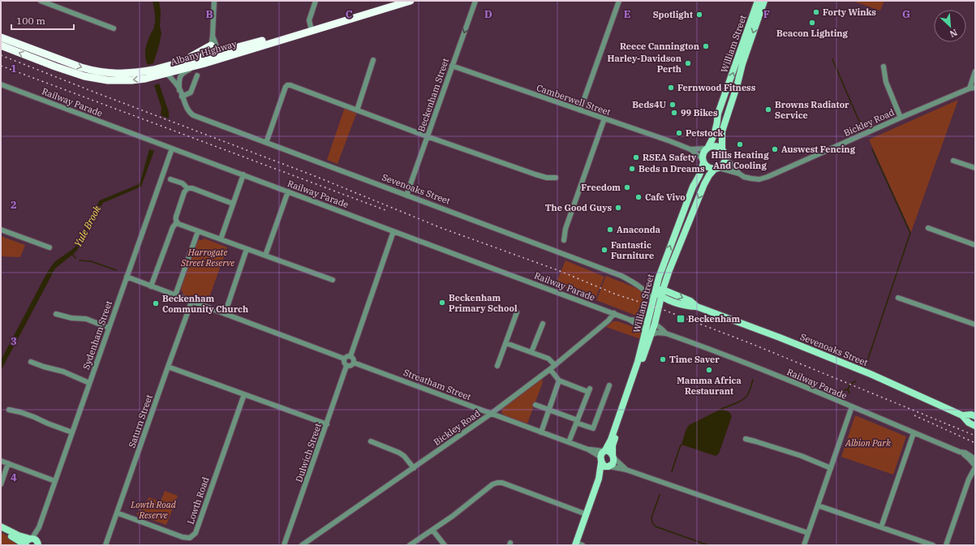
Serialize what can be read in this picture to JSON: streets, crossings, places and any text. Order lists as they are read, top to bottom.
{
  "streets": {
    "highway": ["Albany Highway"],
    "main road": ["William Street", "Sevenoaks Street"],
    "street": [
      "Beckenham Street",
      "Camberwell Street",
      "Railway Parade",
      "Bickley Road",
      "Sydenham Street",
      "Streatham Street",
      "Saturn Street",
      "Dulwich Street",
      "Lowth Road"
    ]
  },
  "crossings": [
    ["William Street", "Camberwell Street"],
    ["William Street", "Railway Parade"],
    ["William Street", "Bickley Road"],
    ["William Street", "Sevenoaks Street"],
    ["William Street", "Streatham Street"],
    ["Albany Highway", "Sevenoaks Street"],
    ["Beckenham Street", "Camberwell Street"],
    ["Beckenham Street", "Sevenoaks Street"],
    ["Camberwell Street", "Bickley Road"],
    ["Railway Parade", "Bickley Road"],
    ["Railway Parade", "Sydenham Street"],
    ["Bickley Road", "Streatham Street"],
    ["Streatham Street", "Dulwich Street"],
    ["Saturn Street", "Lowth Road"]
  ],
  "water": ["Yule Brook"],
  "parks": ["Harrogate Street Reserve", "Albion Park", "Lowth Road Reserve"],
  "places": {
    "other": [
      "Forty Winks",
      "Spotlight",
      "Beacon Lighting",
      "Reece Cannington",
      "Harley-Davidson Perth",
      "Fernwood Fitness",
      "Beds4U",
      "Browns Radiator Service",
      "99 Bikes",
      "Petstock",
      "Hills Heating And Cooling",
      "Auswest Fencing",
      "RSEA Safety",
      "Beds n Dreams",
      "Freedom",
      "Cafe Vivo",
      "The Good Guys",
      "Anaconda",
      "Fantastic Furniture",
      "Beckenham Primary School",
      "Beckenham Community Church",
      "Time Saver",
      "Mamma Africa Restaurant"
    ],
    "transit": ["Beckenham"]
  },
  "scale_bar": "100 m",
  "north": "bottom right",
  "grid": {
    "columns": [
      "B",
      "C",
      "D",
      "E",
      "F",
      "G"
    ],
    "rows": [
      "1",
      "2",
      "3",
      "4"
    ]
  }
}
